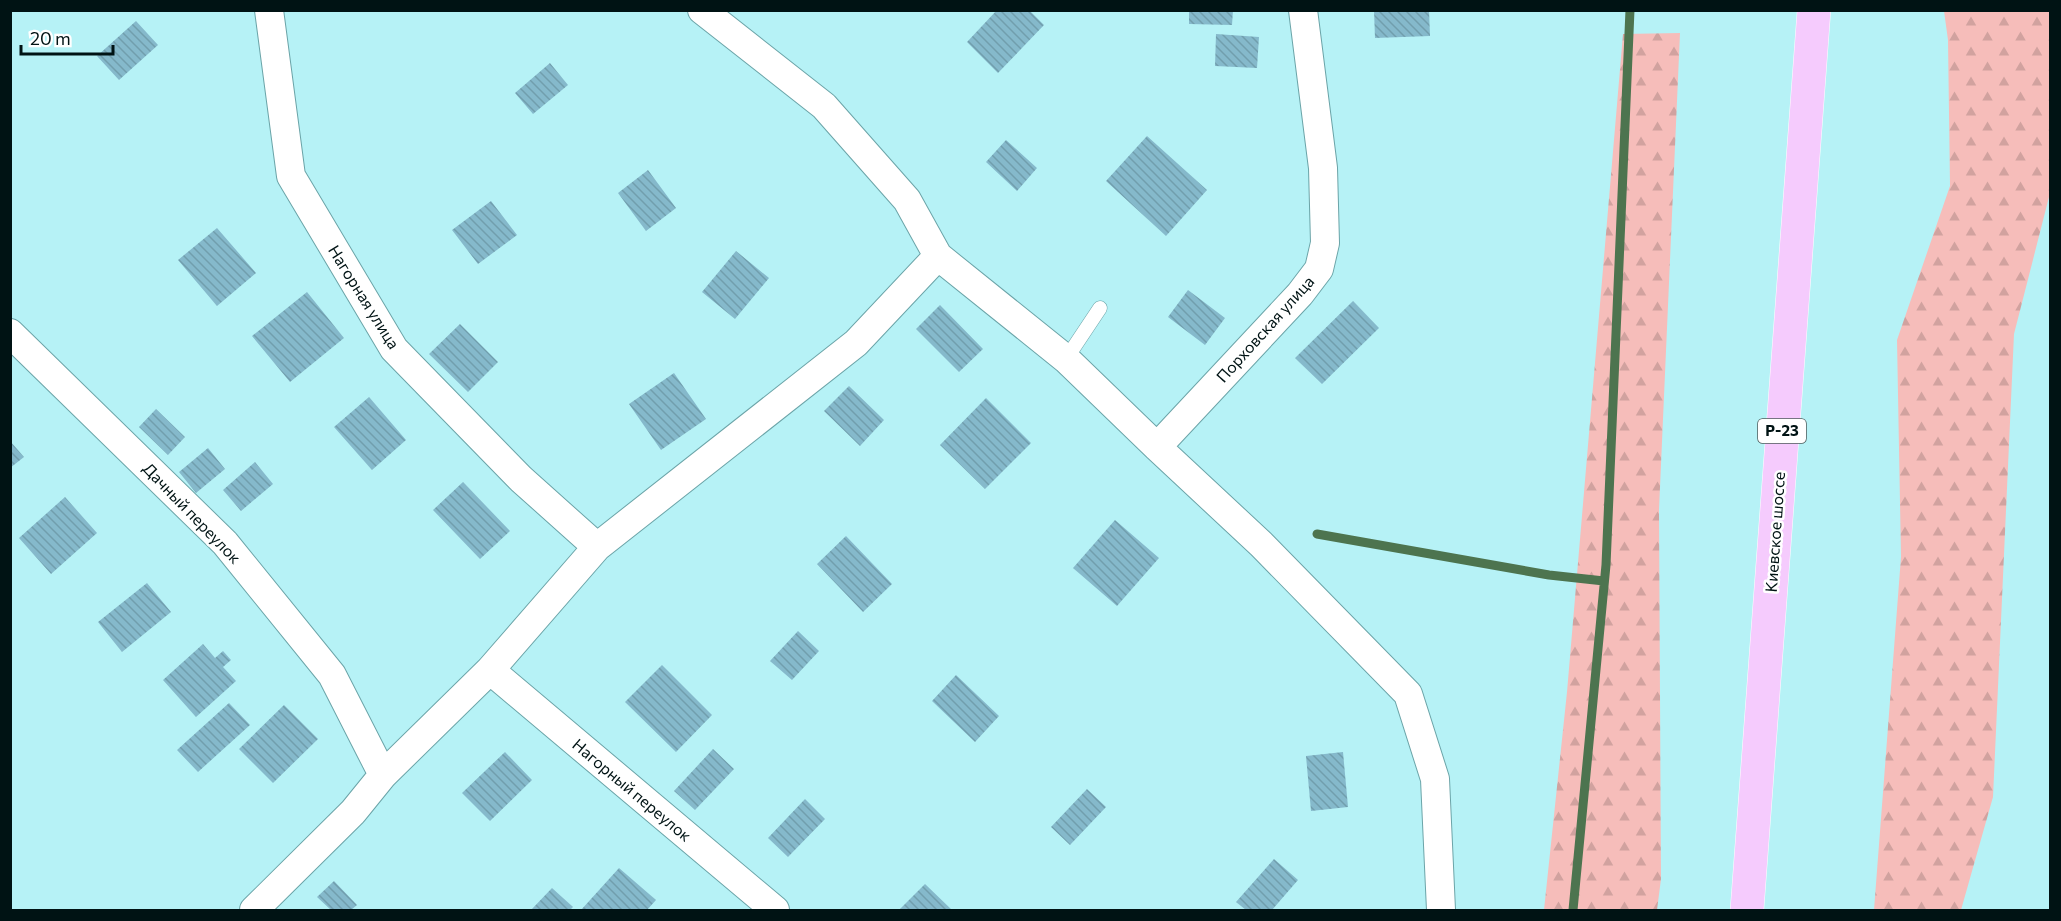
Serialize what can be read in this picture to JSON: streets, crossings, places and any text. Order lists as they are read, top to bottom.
{
  "streets": {
    "main road": ["Р-23", "Киевское шоссе"],
    "street": [
      "Нагорная улица",
      "Порховская улица",
      "Дачный переулок",
      "Нагорный переулок"
    ]
  },
  "scale_bar": "20 m"
}
